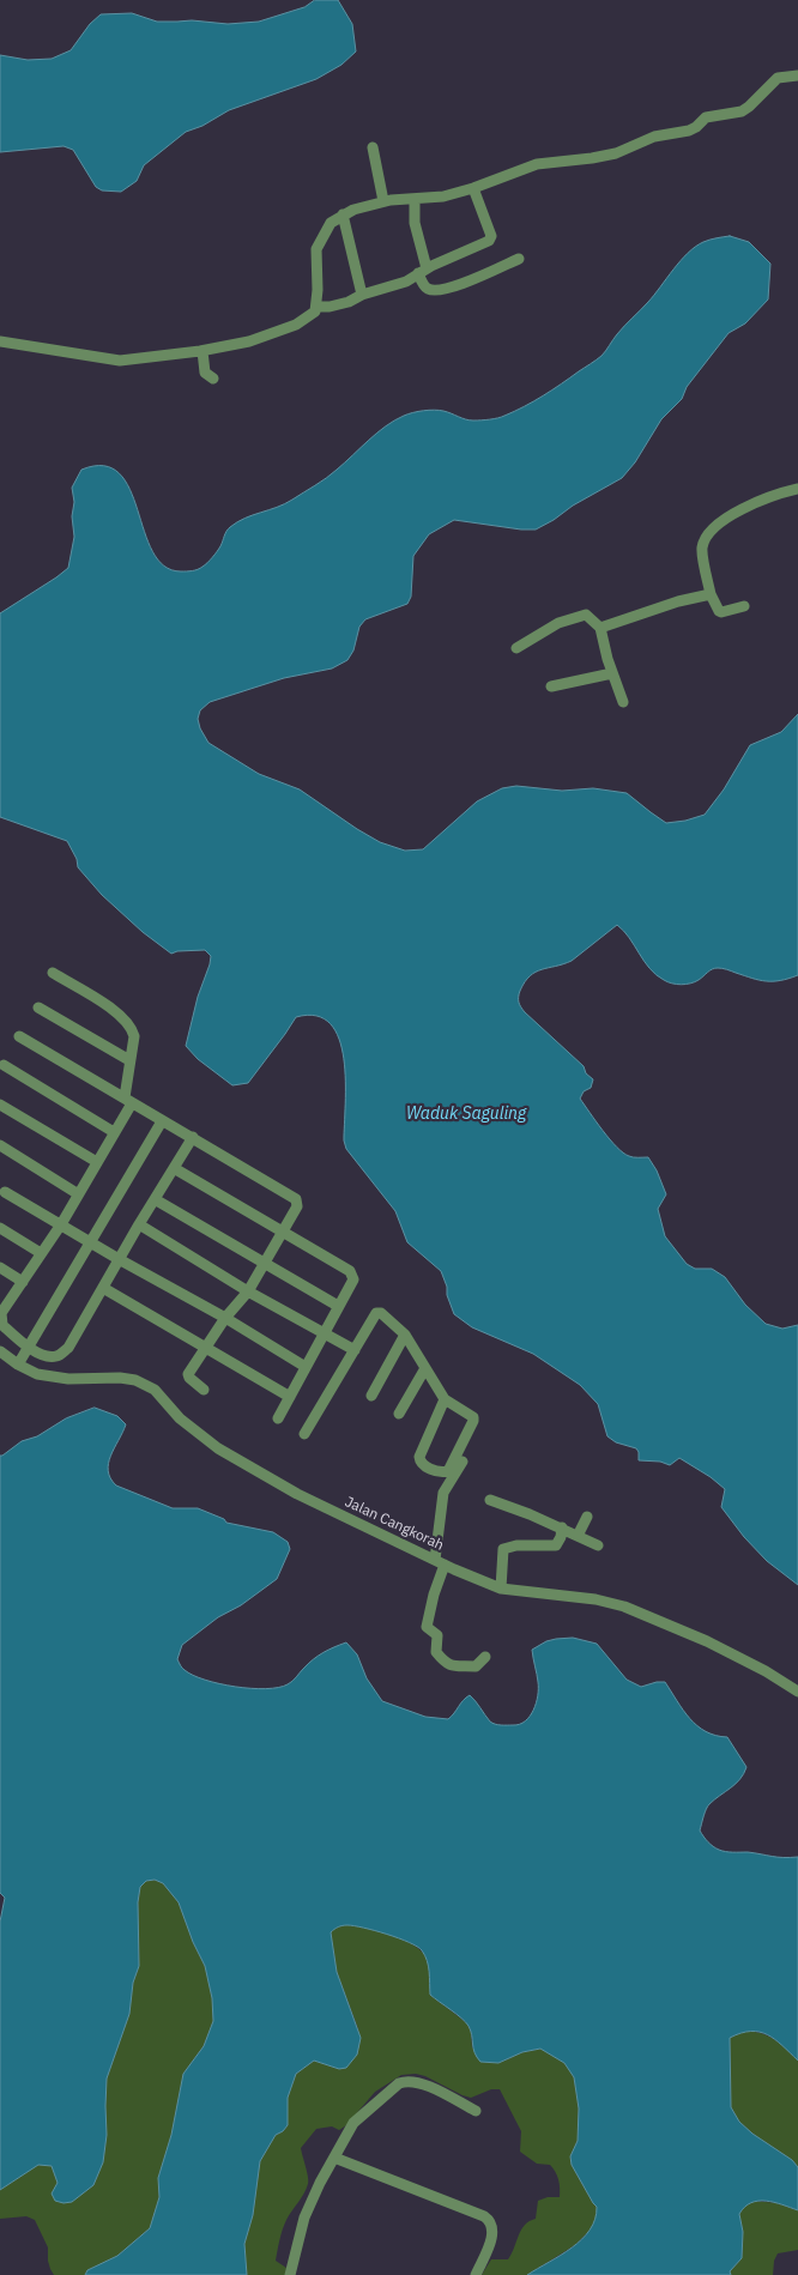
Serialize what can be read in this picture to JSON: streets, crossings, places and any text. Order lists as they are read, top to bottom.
{
  "streets": {
    "street": ["Jalan Cangkorah"]
  },
  "water": ["Waduk Saguling"]
}
